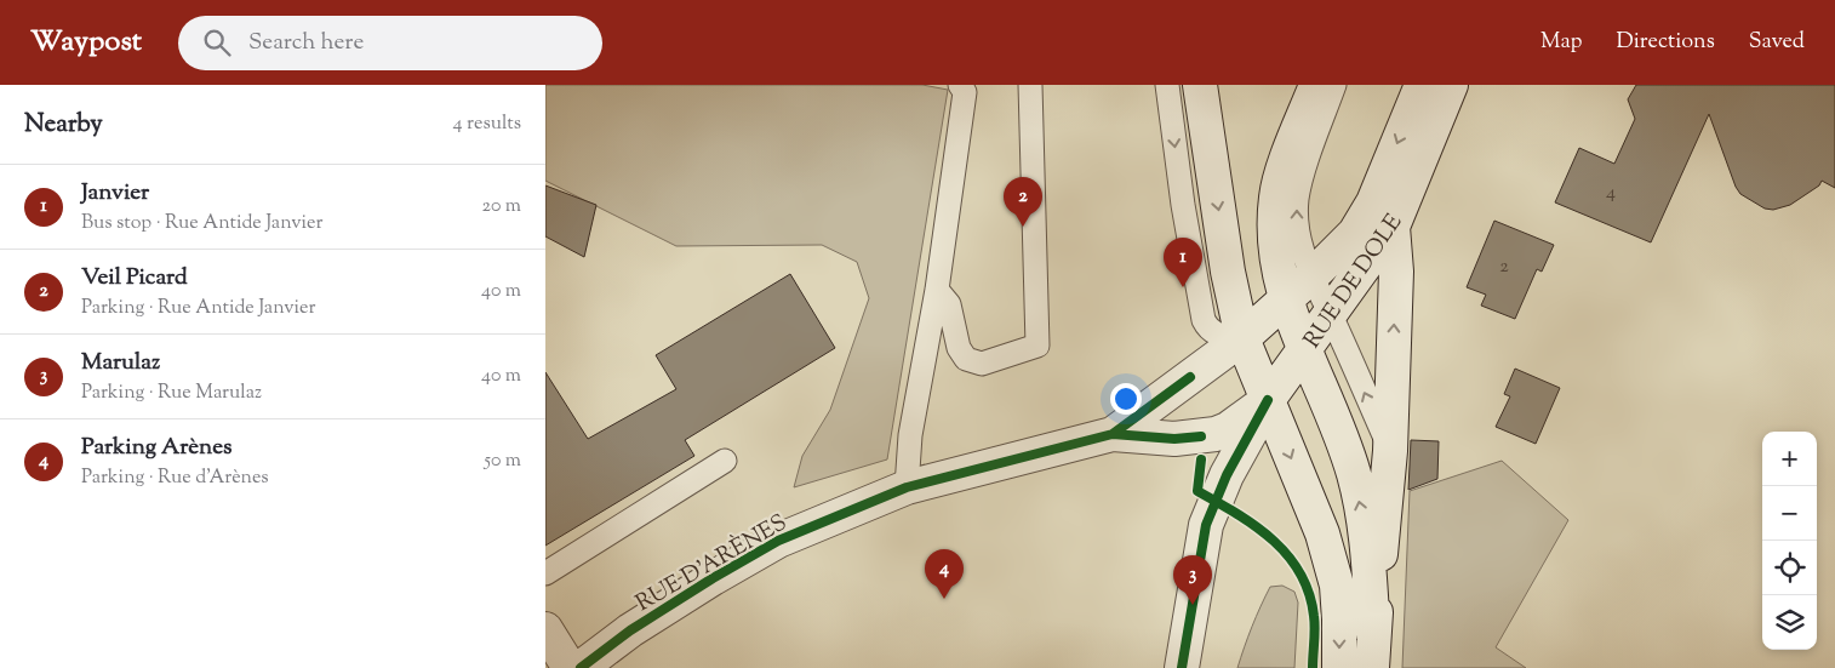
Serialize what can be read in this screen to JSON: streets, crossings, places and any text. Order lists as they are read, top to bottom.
{
  "streets": {
    "main road": ["RUE DE DOLE", "RUE D'ARÈNES"]
  },
  "crossings": [
    ["RUE DE DOLE", "RUE D'ARÈNES"]
  ],
  "house_numbers": ["4", "2"],
  "page": {
    "header": "Waypost",
    "search": "Search here",
    "nav": ["Map", "Directions", "Saved"],
    "heading": ["Nearby", "4 results"],
    "list": [
      {
        "mark": "1",
        "name": "Janvier",
        "note": "Bus stop · Rue Antide Janvier",
        "value": "20 m"
      },
      {
        "mark": "2",
        "name": "Veil Picard",
        "note": "Parking · Rue Antide Janvier",
        "value": "40 m"
      },
      {
        "mark": "3",
        "name": "Marulaz",
        "note": "Parking · Rue Marulaz",
        "value": "40 m"
      },
      {
        "mark": "4",
        "name": "Parking Arènes",
        "note": "Parking · Rue d'Arènes",
        "value": "50 m"
      }
    ],
    "pins": [
      "2",
      "1",
      "4",
      "3"
    ],
    "map_buttons": ["+", "−"]
  }
}
